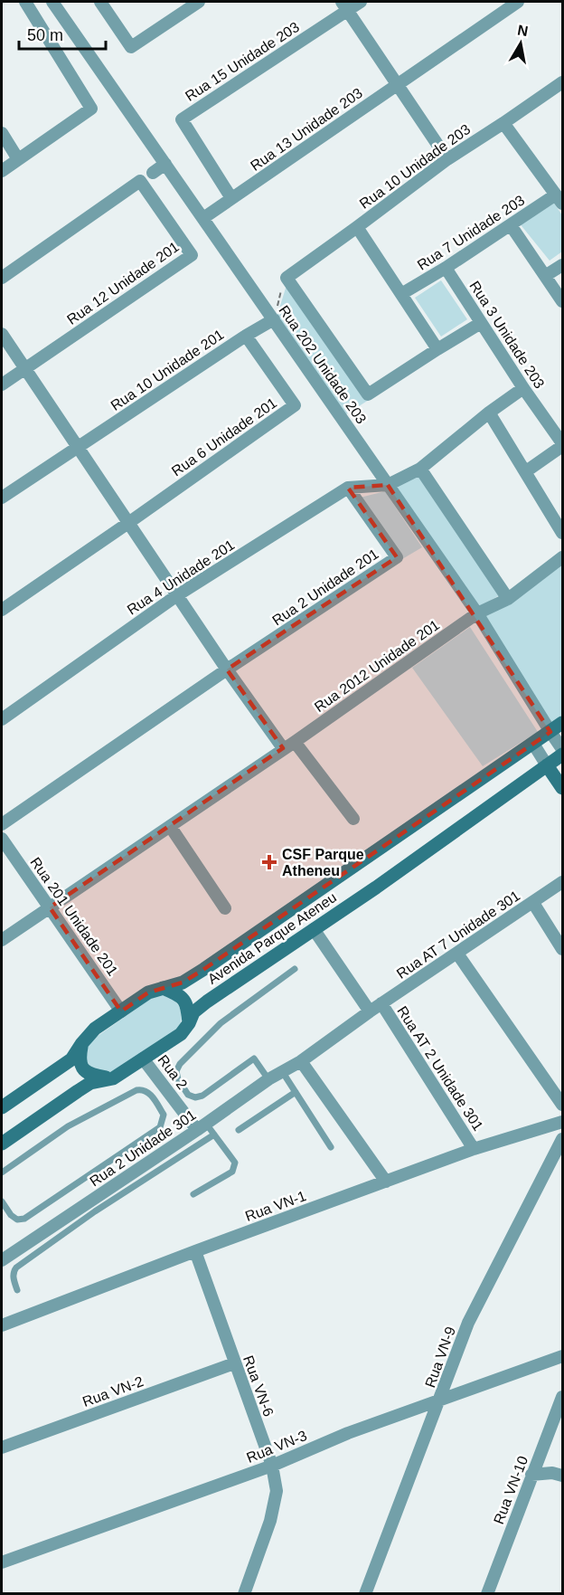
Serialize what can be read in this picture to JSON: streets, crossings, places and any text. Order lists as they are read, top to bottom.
{
  "streets": {
    "street": [
      "Rua 15 Unidade 203",
      "Rua 13 Unidade 203",
      "Rua 10 Unidade 203",
      "Rua 7 Unidade 203",
      "Rua 12 Unidade 201",
      "Rua 3 Unidade 203",
      "Rua 202 Unidade 203",
      "Rua 10 Unidade 201",
      "Rua 6 Unidade 201",
      "Rua 4 Unidade 201",
      "Rua 2 Unidade 201",
      "Rua 2012 Unidade 201",
      "Rua 201 Unidade 201",
      "Rua AT 7 Unidade 301",
      "Avenida Parque Ateneu",
      "Rua AT 2 Unidade 301",
      "Rua 2",
      "Rua 2 Unidade 301",
      "Rua VN-1",
      "Rua VN-9",
      "Rua VN-6",
      "Rua VN-2",
      "Rua VN-3",
      "Rua VN-10"
    ]
  },
  "crossings": [
    ["Rua 15 Unidade 203", "Rua 13 Unidade 203"],
    ["Rua 13 Unidade 203", "Rua 202 Unidade 203"],
    ["Rua 7 Unidade 203", "Rua 3 Unidade 203"],
    ["Rua 202 Unidade 203", "Rua 10 Unidade 201"],
    ["Rua 202 Unidade 203", "Rua 4 Unidade 201"],
    ["Rua 202 Unidade 203", "Rua 2012 Unidade 201"],
    ["Rua 202 Unidade 203", "Avenida Parque Ateneu"],
    ["Rua 10 Unidade 201", "Rua 6 Unidade 201"],
    ["Rua 4 Unidade 201", "Rua 2 Unidade 201"],
    ["Rua 2012 Unidade 201", "Rua 201 Unidade 201"],
    ["Rua 201 Unidade 201", "Avenida Parque Ateneu"],
    ["Rua AT 7 Unidade 301", "Rua AT 2 Unidade 301"],
    ["Rua AT 7 Unidade 301", "Rua 2 Unidade 301"],
    ["Avenida Parque Ateneu", "Rua 2"],
    ["Rua AT 2 Unidade 301", "Rua VN-1"],
    ["Rua 2", "Rua 2 Unidade 301"],
    ["Rua VN-1", "Rua VN-6"],
    ["Rua VN-9", "Rua VN-3"],
    ["Rua VN-6", "Rua VN-2"],
    ["Rua VN-6", "Rua VN-3"]
  ],
  "places": {
    "health": ["CSF Parque Atheneu"]
  },
  "scale_bar": "50 m",
  "north": "top"
}
